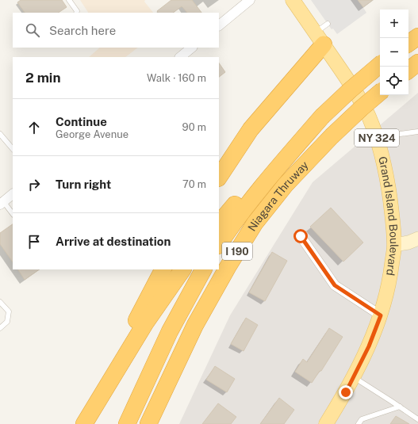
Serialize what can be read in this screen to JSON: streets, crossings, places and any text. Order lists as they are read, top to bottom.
{
  "streets": {
    "highway": ["Niagara Thruway", "I 190"],
    "main road": ["NY 324", "Grand Island Boulevard"]
  },
  "page": {
    "map_buttons": ["+", "−"],
    "search": "Search here",
    "heading": ["2 min", "Walk · 160 m"],
    "list": [
      ["Continue", "George Avenue", "90 m"],
      ["Turn right", "70 m"],
      "Arrive at destination"
    ]
  }
}
